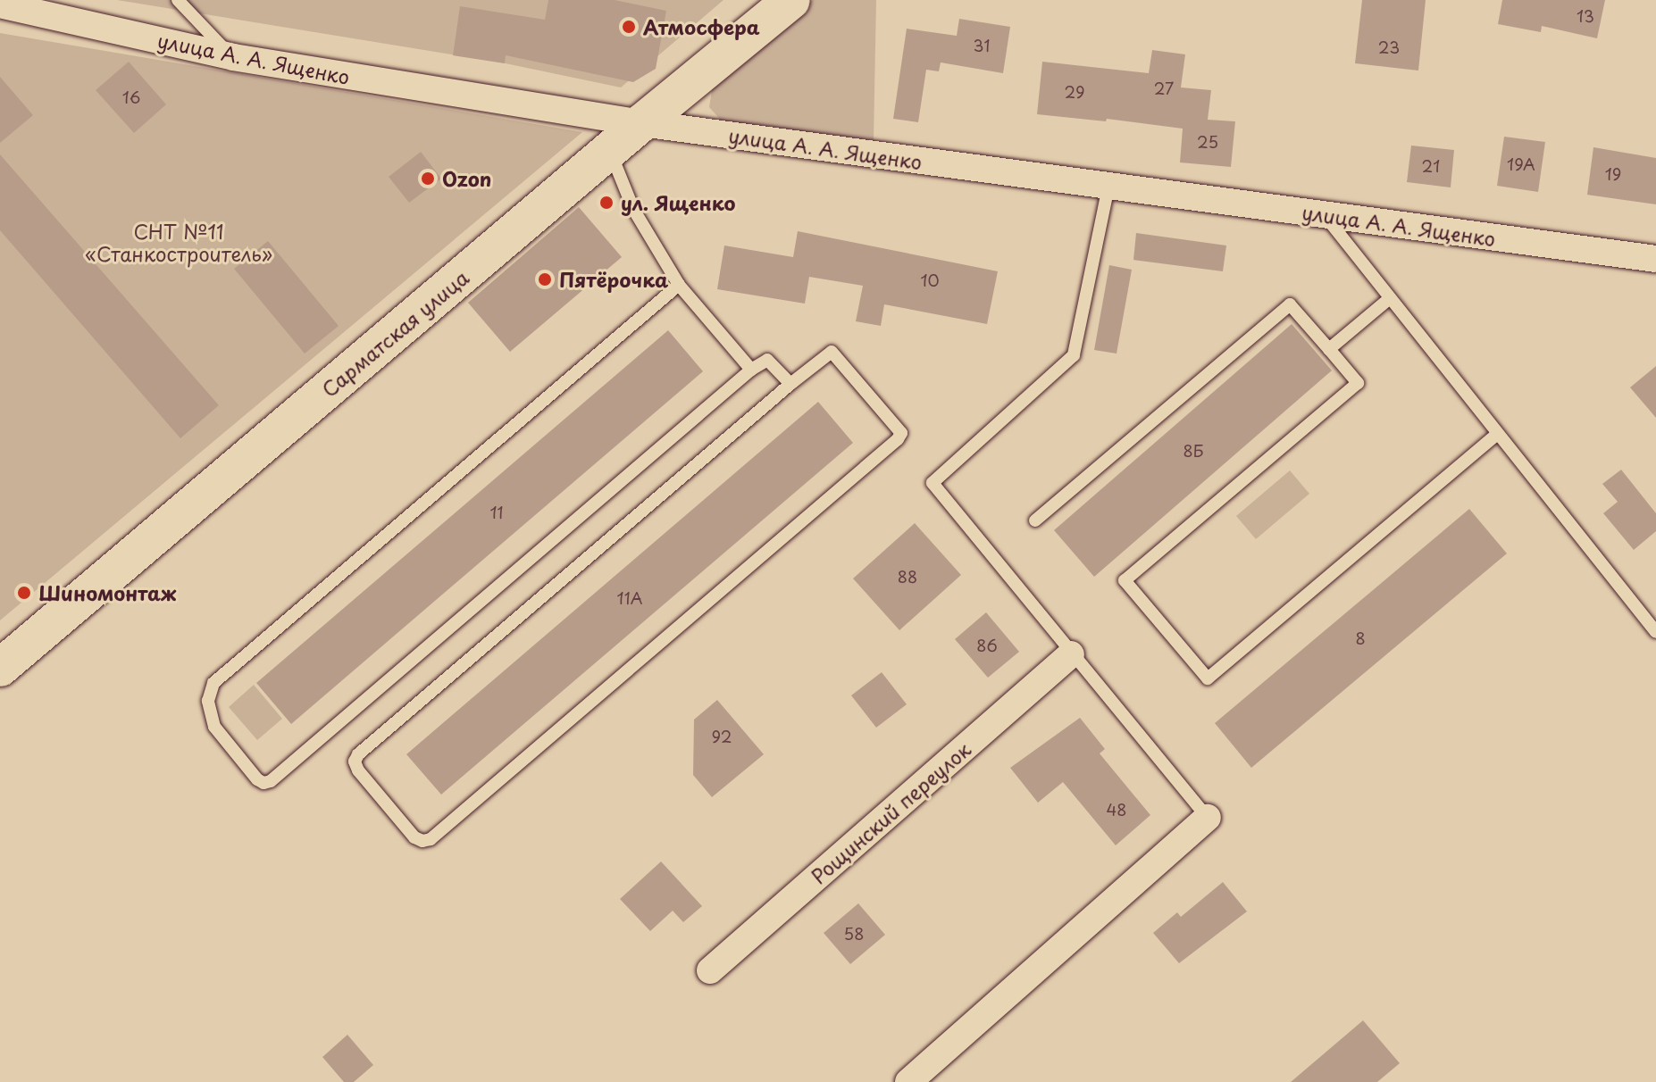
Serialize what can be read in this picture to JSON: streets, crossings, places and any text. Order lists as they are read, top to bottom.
{
  "streets": {
    "main road": ["Сарматская улица"],
    "street": ["улица А. А. Ященко", "Рощинский переулок"]
  },
  "crossings": [
    ["улица А. А. Ященко", "Сарматская улица"]
  ],
  "parks": ["СНТ №11 «Станкостроитель»"],
  "places": [
    "Атмосфера",
    "Ozon",
    "ул. Ященко",
    "Пятёрочка",
    "Шиномонтаж"
  ],
  "house_numbers": [
    "13",
    "31",
    "23",
    "27",
    "29",
    "16",
    "25",
    "19А",
    "21",
    "19",
    "10",
    "8Б",
    "11",
    "88",
    "11А",
    "8",
    "86",
    "92",
    "48",
    "58"
  ]
}
